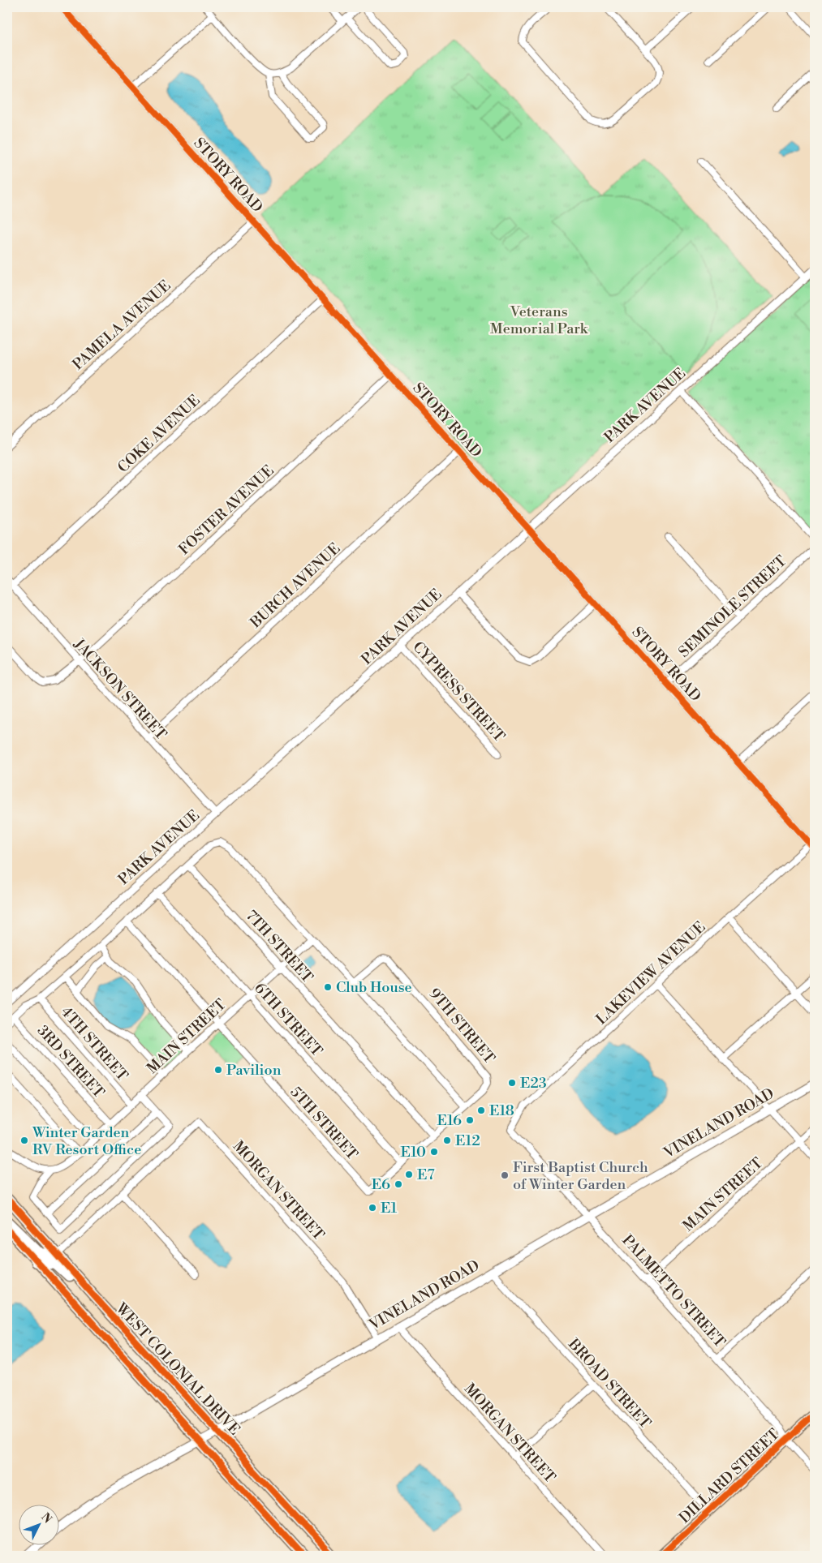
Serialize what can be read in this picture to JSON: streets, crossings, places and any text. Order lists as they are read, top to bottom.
{
  "streets": {
    "highway": ["WEST COLONIAL DRIVE"],
    "main road": ["VINELAND ROAD", "DILLARD STREET"],
    "street": [
      "STORY ROAD",
      "PAMELA AVENUE",
      "PARK AVENUE",
      "COKE AVENUE",
      "FOSTER AVENUE",
      "BURCH AVENUE",
      "SEMINOLE STREET",
      "JACKSON STREET",
      "CYPRESS STREET",
      "7TH STREET",
      "LAKEVIEW AVENUE",
      "6TH STREET",
      "9TH STREET",
      "MAIN STREET",
      "4TH STREET",
      "3RD STREET",
      "5TH STREET",
      "MORGAN STREET",
      "PALMETTO STREET",
      "BROAD STREET"
    ]
  },
  "crossings": [
    ["STORY ROAD", "PAMELA AVENUE"],
    ["STORY ROAD", "PARK AVENUE"],
    ["STORY ROAD", "COKE AVENUE"],
    ["STORY ROAD", "FOSTER AVENUE"],
    ["STORY ROAD", "BURCH AVENUE"],
    ["STORY ROAD", "SEMINOLE STREET"],
    ["STORY ROAD", "LAKEVIEW AVENUE"],
    ["PARK AVENUE", "JACKSON STREET"],
    ["PARK AVENUE", "CYPRESS STREET"],
    ["COKE AVENUE", "JACKSON STREET"],
    ["FOSTER AVENUE", "JACKSON STREET"],
    ["BURCH AVENUE", "JACKSON STREET"],
    ["7TH STREET", "MAIN STREET"],
    ["7TH STREET", "5TH STREET"],
    ["LAKEVIEW AVENUE", "PALMETTO STREET"],
    ["6TH STREET", "MAIN STREET"],
    ["6TH STREET", "5TH STREET"],
    ["9TH STREET", "5TH STREET"],
    ["MAIN STREET", "4TH STREET"],
    ["MAIN STREET", "3RD STREET"],
    ["MAIN STREET", "5TH STREET"],
    ["MAIN STREET", "PALMETTO STREET"],
    ["VINELAND ROAD", "MORGAN STREET"],
    ["VINELAND ROAD", "PALMETTO STREET"],
    ["VINELAND ROAD", "WEST COLONIAL DRIVE"],
    ["VINELAND ROAD", "BROAD STREET"],
    ["PALMETTO STREET", "DILLARD STREET"],
    ["BROAD STREET", "DILLARD STREET"]
  ],
  "parks": ["Veterans Memorial Park"],
  "places": [
    "Club House",
    "Pavilion",
    "E23",
    "E18",
    "E16",
    "Winter Garden RV Resort Office",
    "E12",
    "E10",
    "E7",
    "First Baptist Church of Winter Garden",
    "E6",
    "E1"
  ],
  "north": "top right"
}
